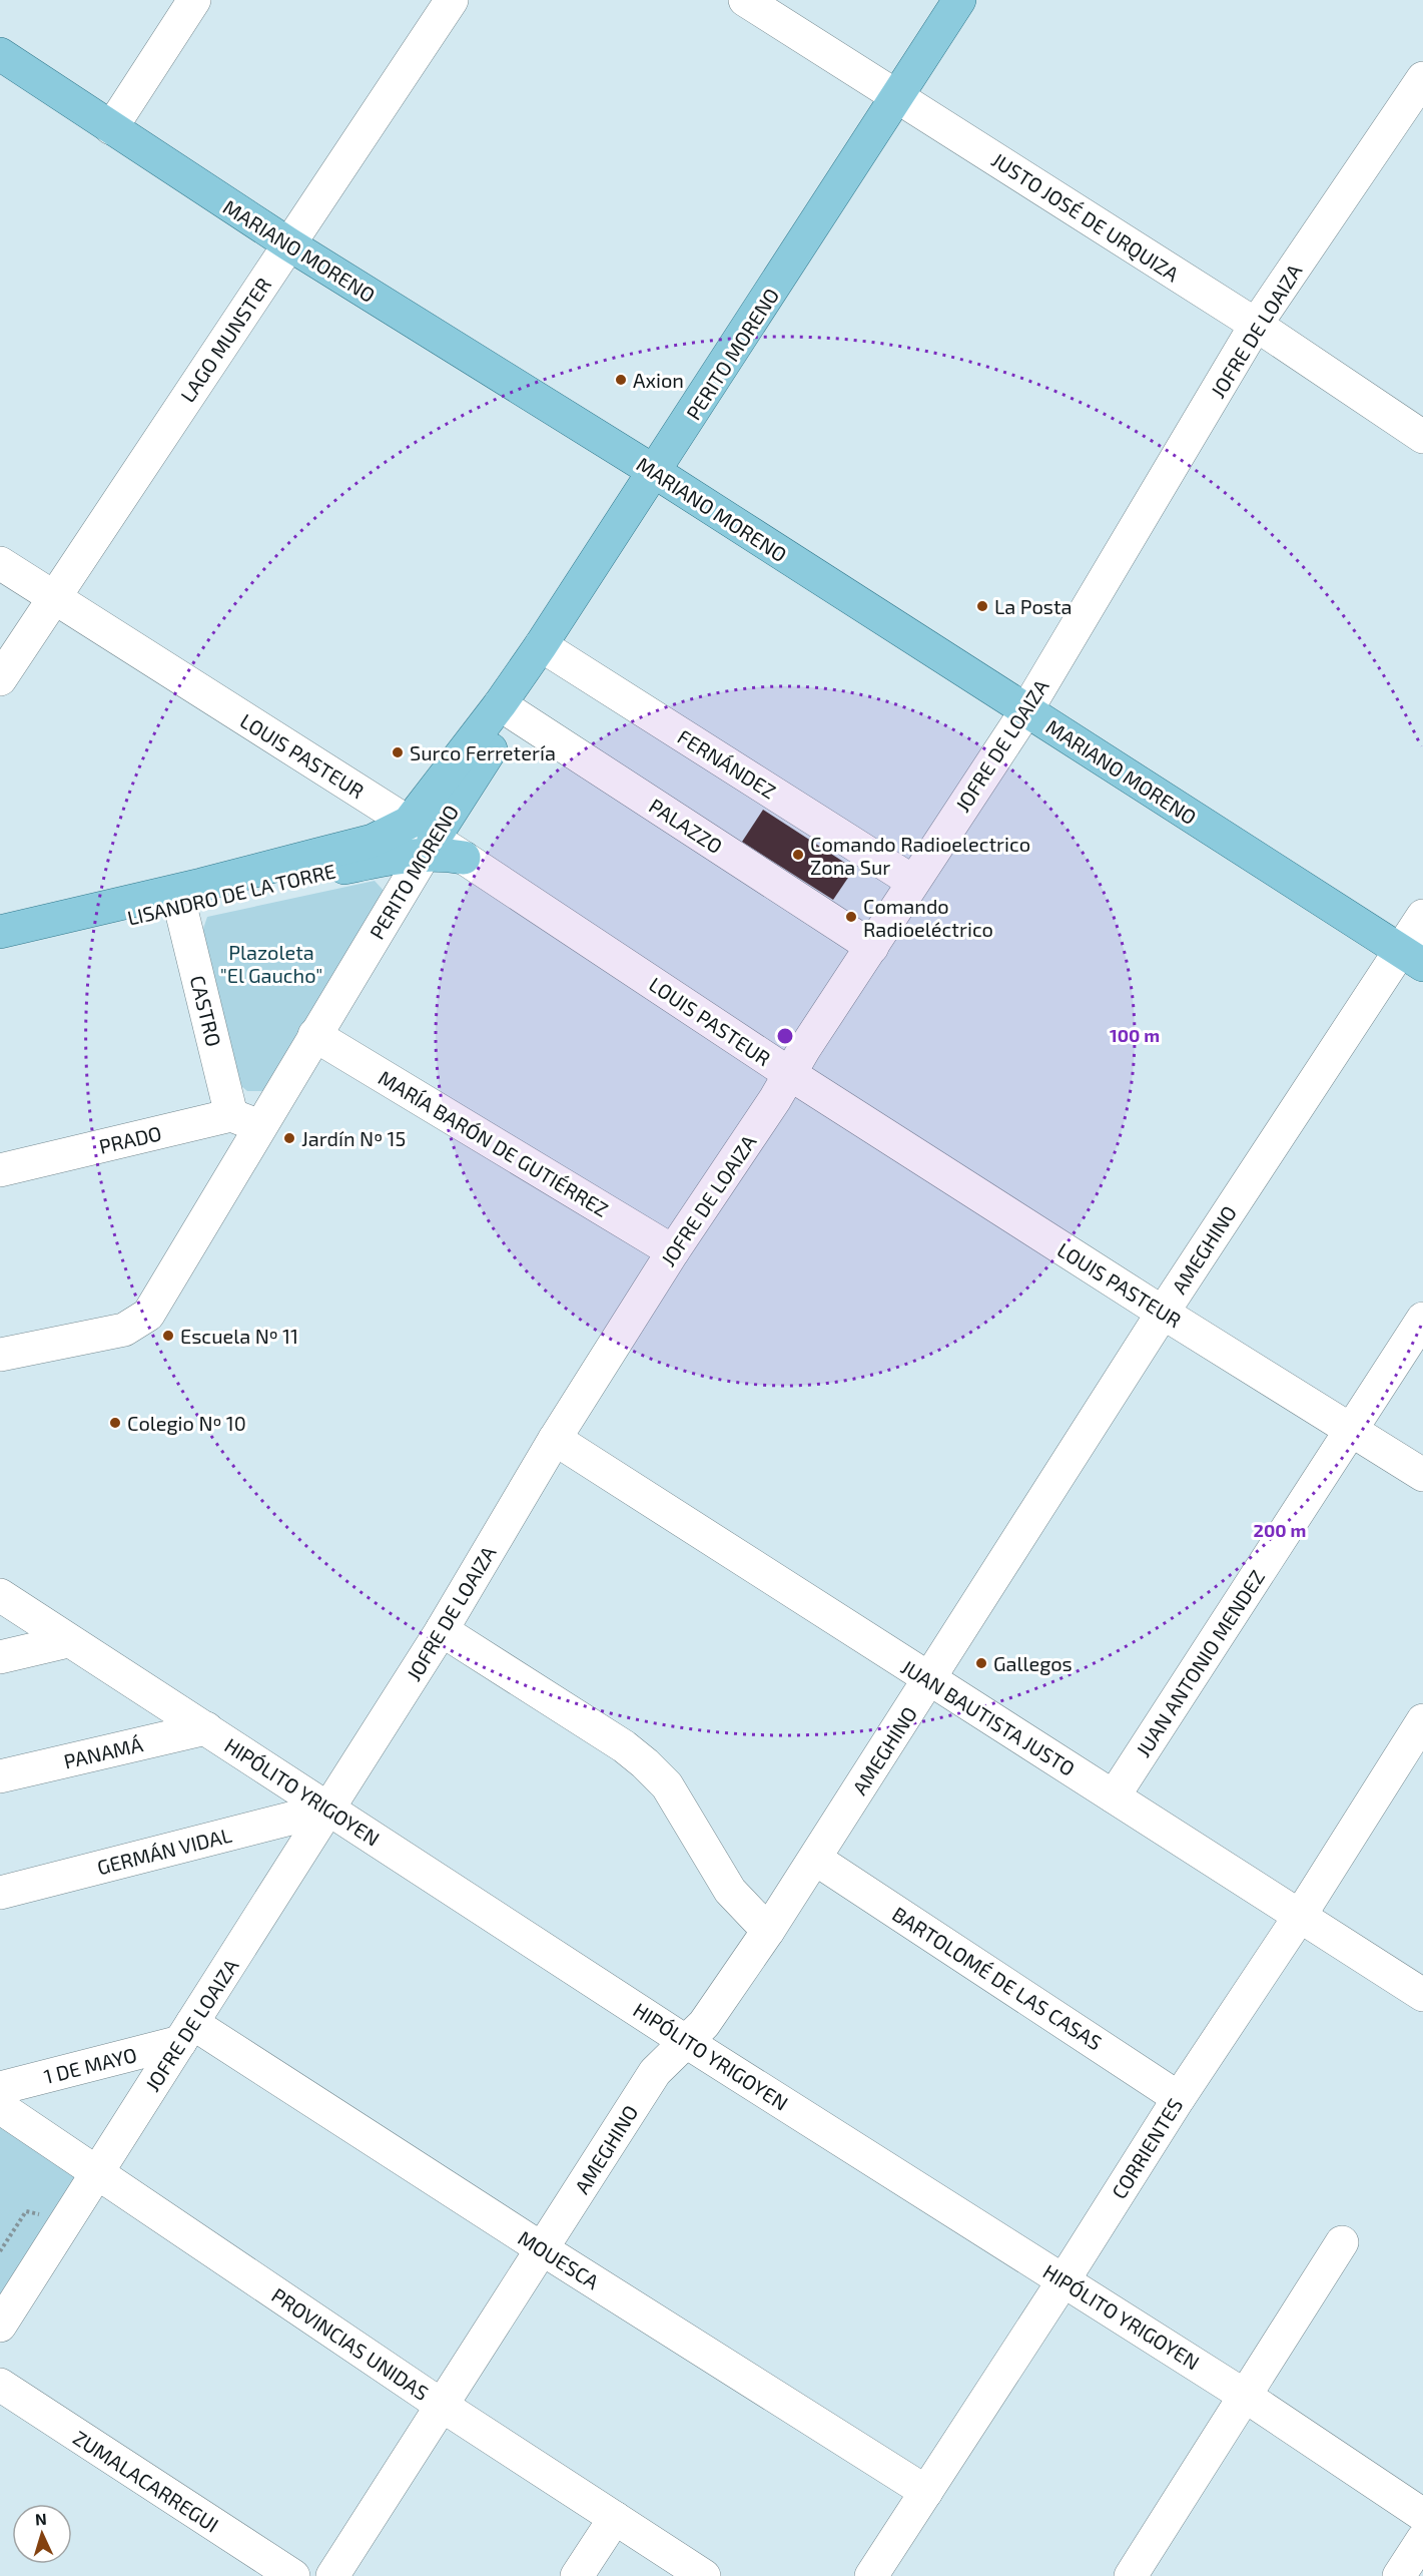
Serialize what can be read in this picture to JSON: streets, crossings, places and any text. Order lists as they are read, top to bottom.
{
  "streets": {
    "main road": ["MARIANO MORENO", "PERITO MORENO", "LISANDRO DE LA TORRE"],
    "street": [
      "JUSTO JOSÉ DE URQUIZA",
      "JOFRE DE LOAIZA",
      "LAGO MUNSTER",
      "LOUIS PASTEUR",
      "FERNÁNDEZ",
      "PALAZZO",
      "CASTRO",
      "PRADO",
      "MARÍA BARÓN DE GUTIÉRREZ",
      "AMEGHINO",
      "JUAN ANTONIO MENDEZ",
      "JUAN BAUTISTA JUSTO",
      "PANAMÁ",
      "HIPÓLITO YRIGOYEN",
      "GERMÁN VIDAL",
      "BARTOLOMÉ DE LAS CASAS",
      "1 DE MAYO",
      "CORRIENTES",
      "MOUESCA",
      "PROVINCIAS UNIDAS",
      "ZUMALACARREGUI"
    ]
  },
  "crossings": [
    ["JUSTO JOSÉ DE URQUIZA", "JOFRE DE LOAIZA"],
    ["JUSTO JOSÉ DE URQUIZA", "PERITO MORENO"],
    ["MARIANO MORENO", "JOFRE DE LOAIZA"],
    ["MARIANO MORENO", "LAGO MUNSTER"],
    ["MARIANO MORENO", "PERITO MORENO"],
    ["MARIANO MORENO", "AMEGHINO"],
    ["JOFRE DE LOAIZA", "LOUIS PASTEUR"],
    ["JOFRE DE LOAIZA", "FERNÁNDEZ"],
    ["JOFRE DE LOAIZA", "PALAZZO"],
    ["JOFRE DE LOAIZA", "MARÍA BARÓN DE GUTIÉRREZ"],
    ["JOFRE DE LOAIZA", "JUAN BAUTISTA JUSTO"],
    ["JOFRE DE LOAIZA", "HIPÓLITO YRIGOYEN"],
    ["JOFRE DE LOAIZA", "GERMÁN VIDAL"],
    ["JOFRE DE LOAIZA", "1 DE MAYO"],
    ["JOFRE DE LOAIZA", "MOUESCA"],
    ["JOFRE DE LOAIZA", "PROVINCIAS UNIDAS"],
    ["LAGO MUNSTER", "LOUIS PASTEUR"],
    ["PERITO MORENO", "LOUIS PASTEUR"],
    ["PERITO MORENO", "FERNÁNDEZ"],
    ["PERITO MORENO", "PALAZZO"],
    ["PERITO MORENO", "LISANDRO DE LA TORRE"],
    ["PERITO MORENO", "CASTRO"],
    ["PERITO MORENO", "PRADO"],
    ["PERITO MORENO", "MARÍA BARÓN DE GUTIÉRREZ"],
    ["LOUIS PASTEUR", "LISANDRO DE LA TORRE"],
    ["LOUIS PASTEUR", "AMEGHINO"],
    ["LOUIS PASTEUR", "JUAN ANTONIO MENDEZ"],
    ["LISANDRO DE LA TORRE", "CASTRO"],
    ["CASTRO", "PRADO"],
    ["AMEGHINO", "JUAN BAUTISTA JUSTO"],
    ["AMEGHINO", "HIPÓLITO YRIGOYEN"],
    ["AMEGHINO", "BARTOLOMÉ DE LAS CASAS"],
    ["AMEGHINO", "MOUESCA"],
    ["AMEGHINO", "PROVINCIAS UNIDAS"],
    ["JUAN ANTONIO MENDEZ", "JUAN BAUTISTA JUSTO"],
    ["JUAN BAUTISTA JUSTO", "CORRIENTES"],
    ["PANAMÁ", "HIPÓLITO YRIGOYEN"],
    ["HIPÓLITO YRIGOYEN", "GERMÁN VIDAL"],
    ["HIPÓLITO YRIGOYEN", "CORRIENTES"],
    ["BARTOLOMÉ DE LAS CASAS", "CORRIENTES"],
    ["1 DE MAYO", "MOUESCA"],
    ["CORRIENTES", "MOUESCA"]
  ],
  "parks": ["Plazoleta \"El Gaucho\""],
  "places": [
    "Axion",
    "La Posta",
    "Surco Ferretería",
    "Comando Radioelectrico Zona Sur",
    "Comando Radioeléctrico",
    "Jardín Nº 15",
    "Escuela Nº 11",
    "Colegio Nº 10",
    "Gallegos"
  ],
  "north": "top",
  "rings": ["100 m", "200 m"]
}
